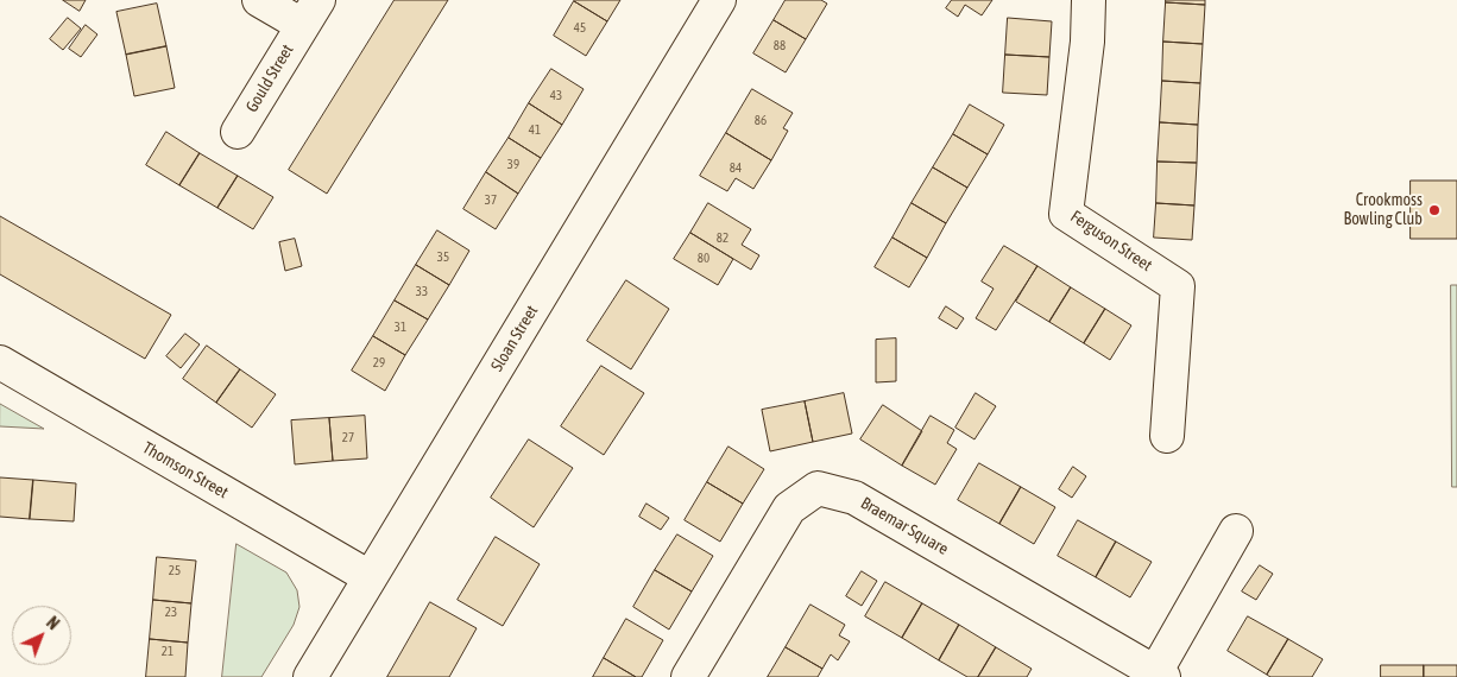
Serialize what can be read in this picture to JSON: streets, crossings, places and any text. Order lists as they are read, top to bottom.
{
  "streets": {
    "street": [
      "Gould Street",
      "Ferguson Street",
      "Sloan Street",
      "Thomson Street",
      "Braemar Square"
    ]
  },
  "crossings": [
    ["Sloan Street", "Thomson Street"]
  ],
  "places": ["Crookmoss Bowling Club"],
  "house_numbers": [
    "45",
    "88",
    "43",
    "86",
    "41",
    "39",
    "84",
    "37",
    "82",
    "35",
    "80",
    "33",
    "31",
    "29",
    "27",
    "25",
    "23",
    "21"
  ],
  "north": "top right"
}
